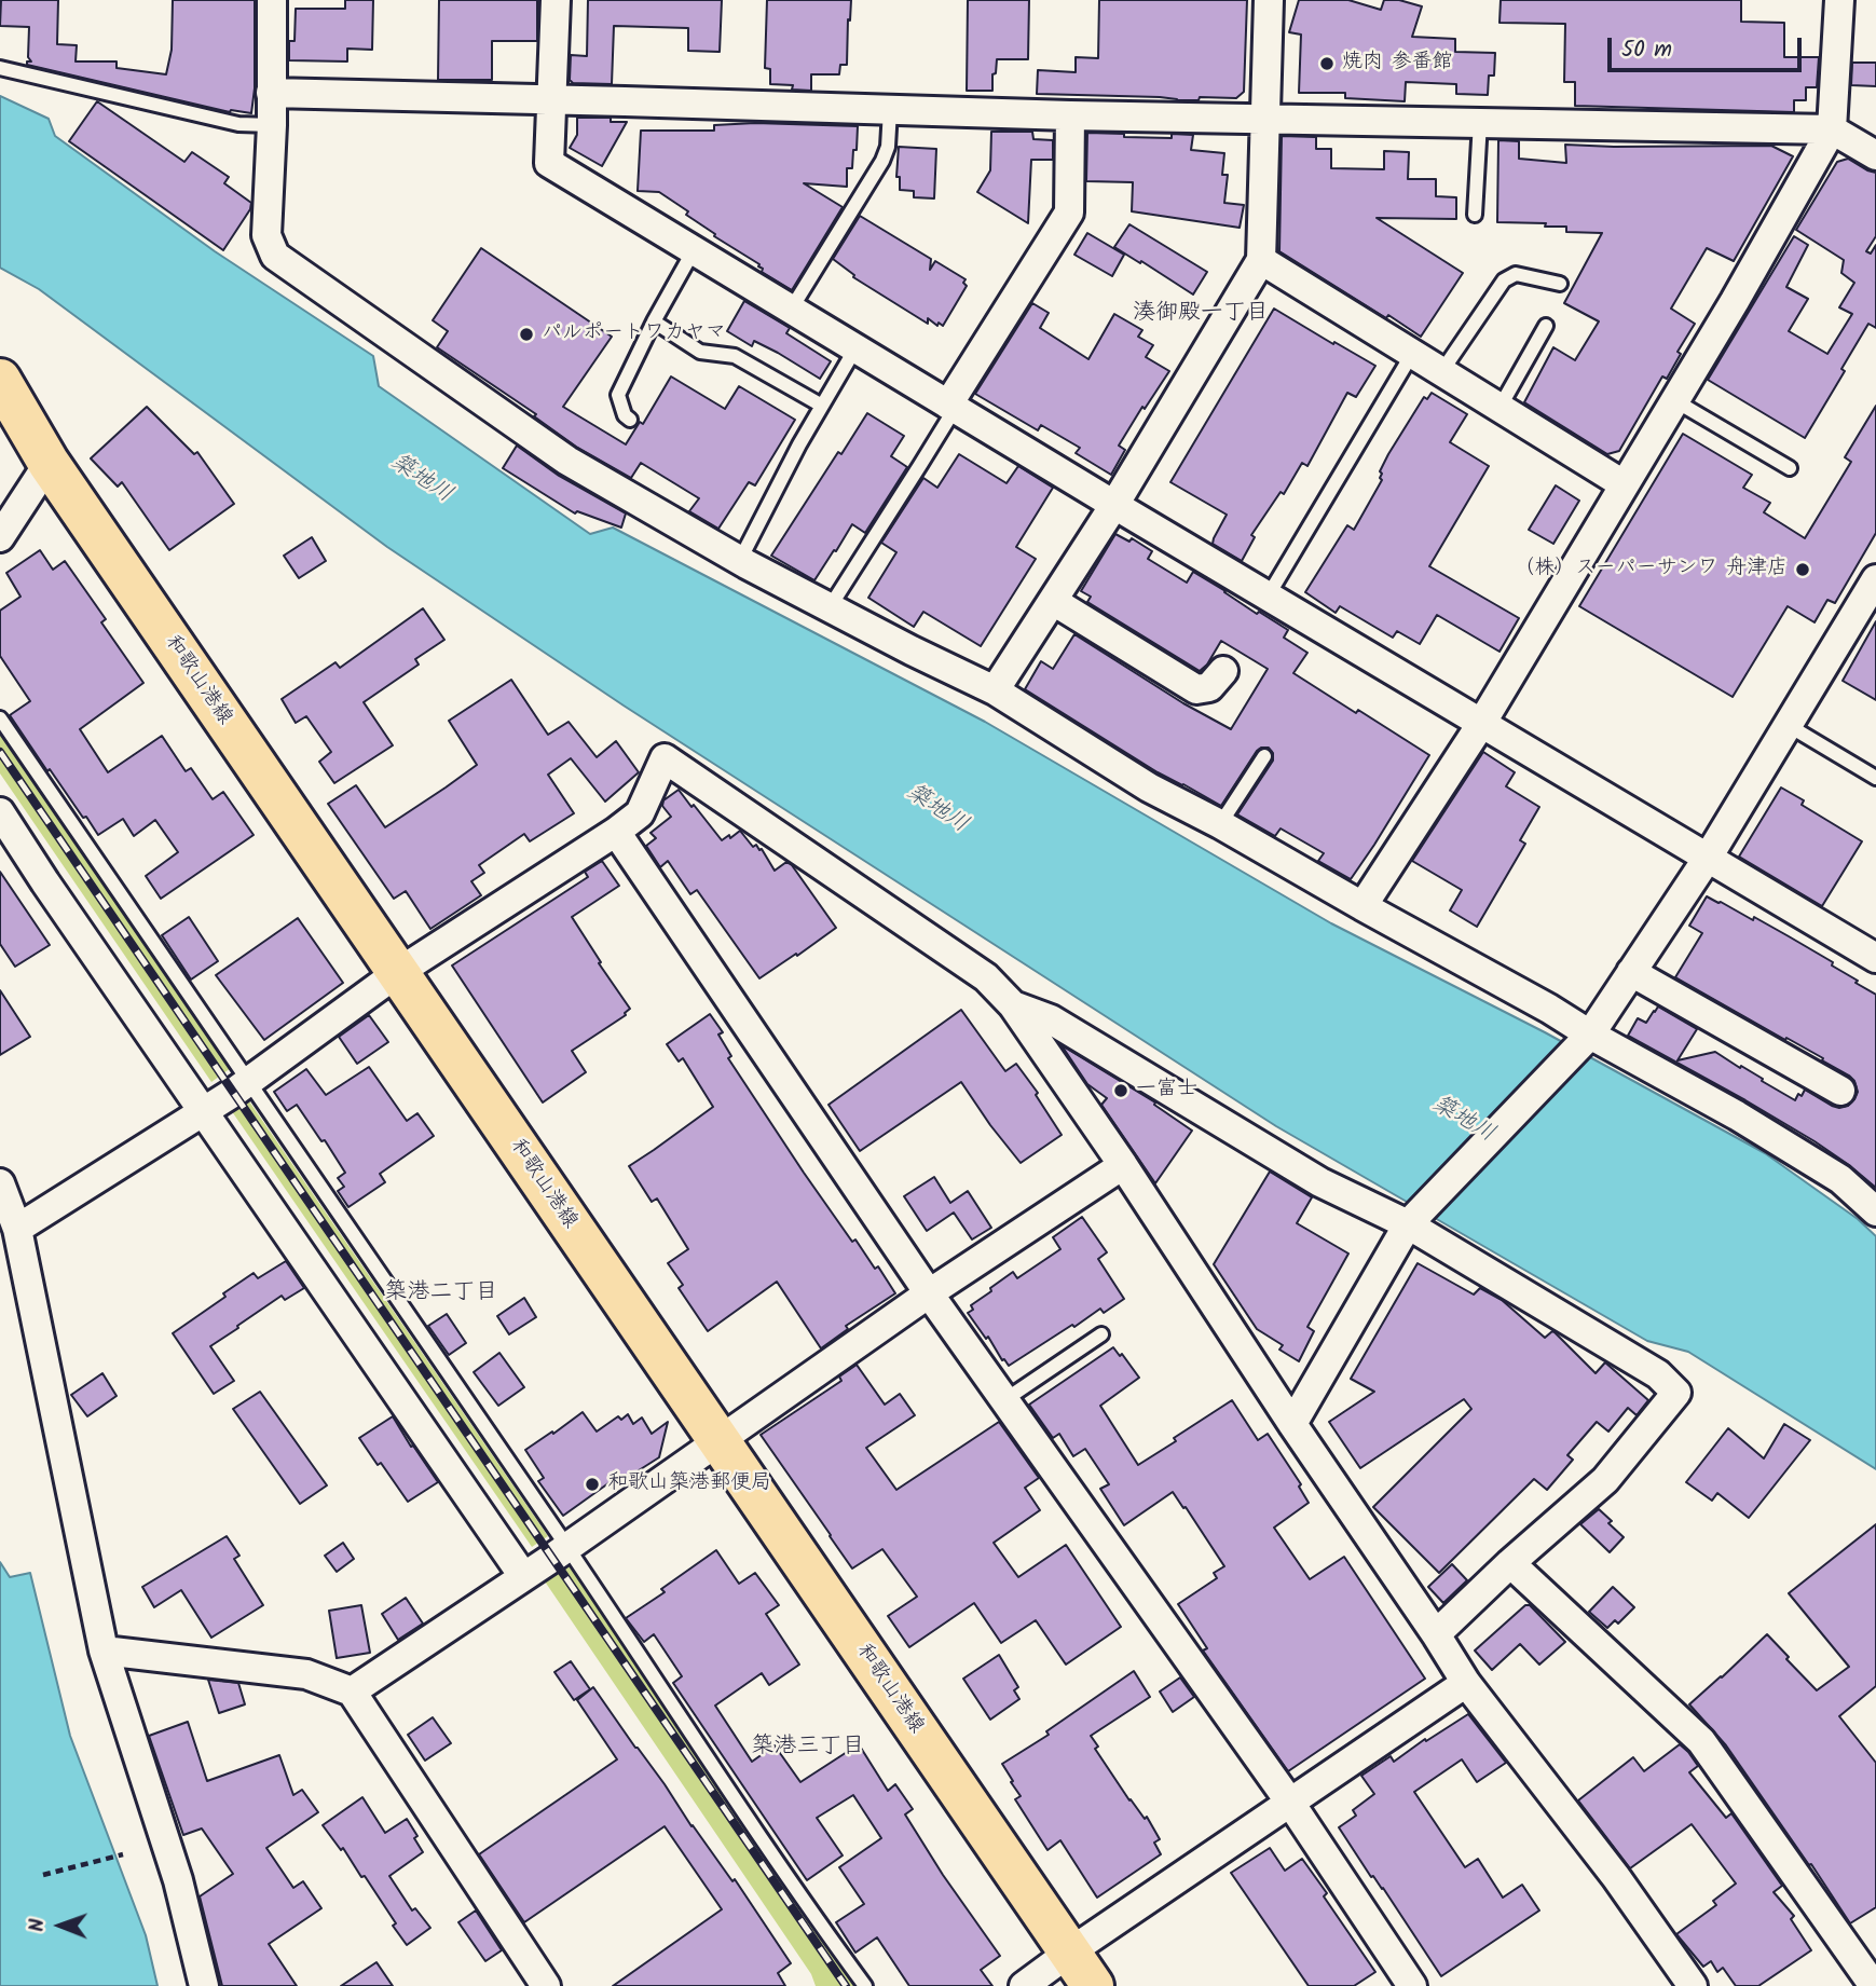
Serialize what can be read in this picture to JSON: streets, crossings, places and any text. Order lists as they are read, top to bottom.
{
  "streets": {
    "main road": ["和歌山港線"]
  },
  "districts": ["湊御殿一丁目", "築港二丁目", "築港三丁目"],
  "water": ["築地川"],
  "places": [
    "焼肉 参番館",
    "パルポートワカヤマ",
    "（株）スーパーサンワ 舟津店",
    "一富士",
    "和歌山築港郵便局"
  ],
  "scale_bar": "50 m",
  "north": "left"
}
